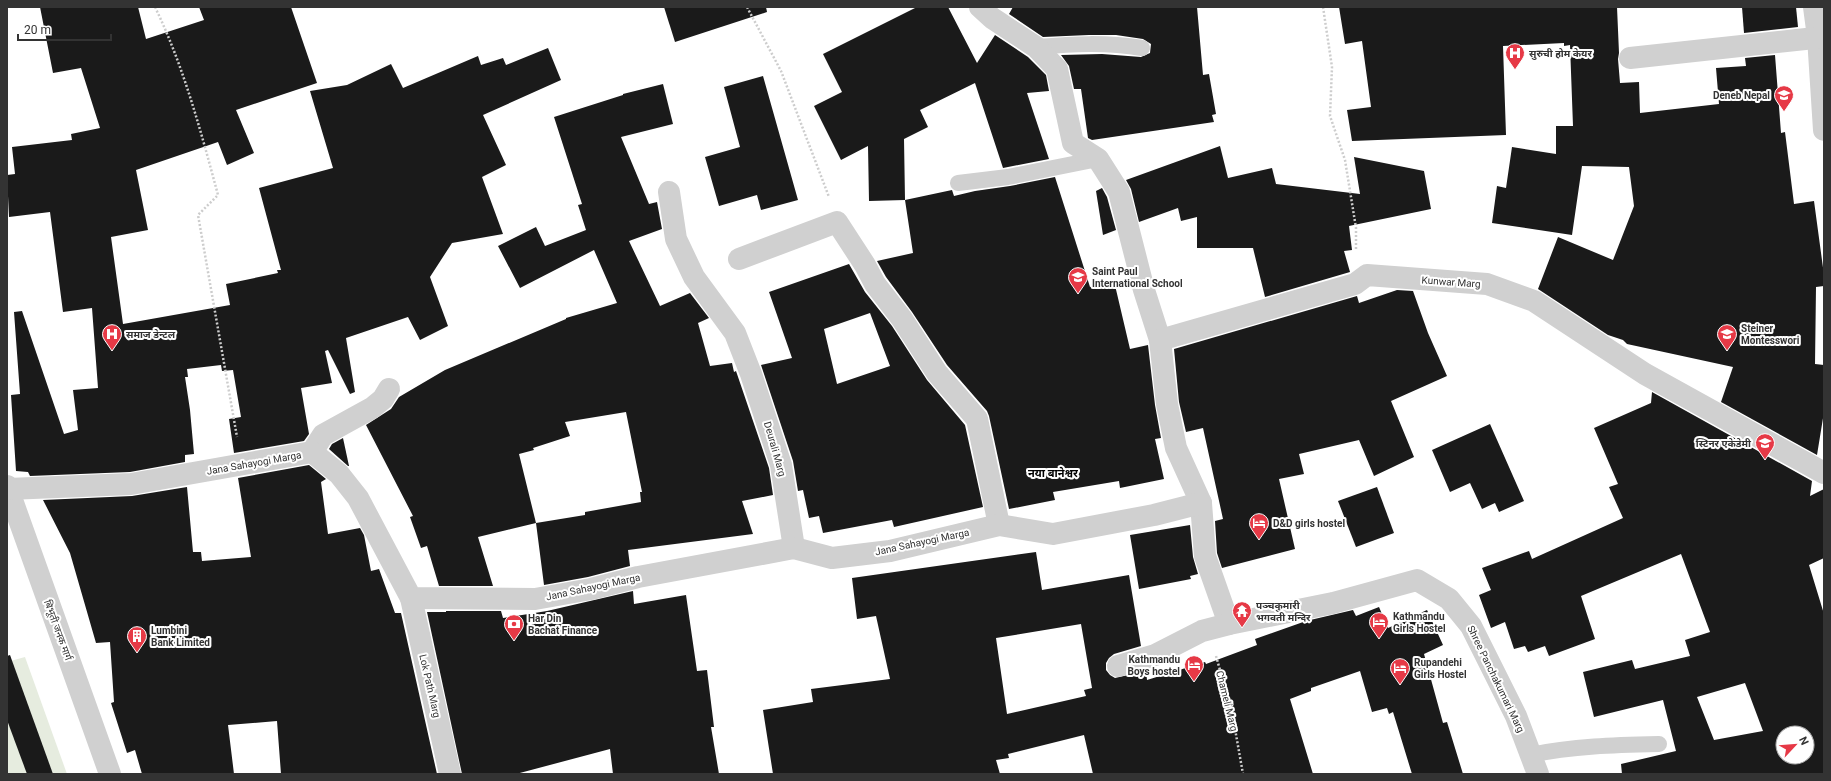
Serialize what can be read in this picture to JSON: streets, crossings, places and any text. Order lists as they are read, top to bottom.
{
  "streets": {
    "street": [
      "Kunwar Marg",
      "Deurali Marg",
      "Jana Sahayogi Marga",
      "बिभूती जनक मार्ग",
      "Shree Panchakumari Marg",
      "Lok Path Marg"
    ],
    "path": ["Chameli Marg"]
  },
  "crossings": [
    ["Deurali Marg", "Jana Sahayogi Marga"],
    ["Jana Sahayogi Marga", "बिभूती जनक मार्ग"],
    ["Jana Sahayogi Marga", "Lok Path Marg"],
    ["Shree Panchakumari Marg", "Chameli Marg"]
  ],
  "districts": ["नया बानेश्वर"],
  "places": {
    "hospital": ["सुरुची होम केयर", "समाज डेन्टल"],
    "school or university": [
      "Deneb Nepal",
      "Saint Paul International School",
      "Steiner Montesswori",
      "स्टिनर एकेडेमी"
    ],
    "hotel": [
      "D&D girls hostel",
      "Kathmandu Girls Hostel",
      "Kathmandu Boys hostel",
      "Rupandehi Girls Hostel"
    ],
    "temple": ["पञ्चकुमारी भगवती मन्दिर"],
    "bank": ["Har Din Bachat Finance"],
    "building": ["Lumbini Bank Limited"]
  },
  "scale_bar": "20 m",
  "north": "top right"
}
